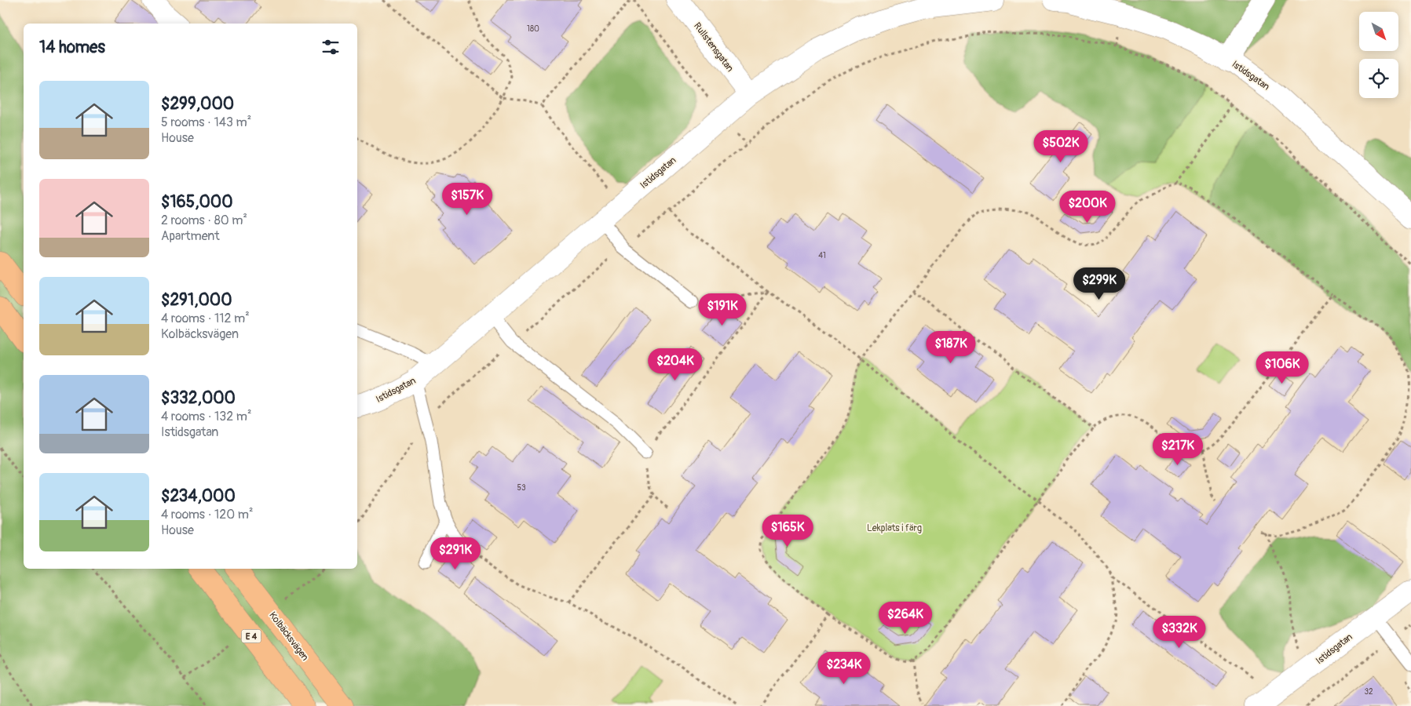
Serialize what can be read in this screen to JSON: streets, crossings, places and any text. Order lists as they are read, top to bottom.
{
  "streets": {
    "highway": ["E 4", "Kolbäcksvägen"],
    "street": ["Rullstensgatan", "Istidsgatan"]
  },
  "crossings": [
    ["Rullstensgatan", "Istidsgatan"]
  ],
  "parks": ["Lekplats i färg"],
  "house_numbers": [
    "180",
    "41",
    "53",
    "32"
  ],
  "north": "bottom right",
  "page": {
    "heading": "14 homes",
    "list": [
      {
        "name": "$299,000",
        "note": "5 rooms · 143 m² · House"
      },
      {
        "name": "$165,000",
        "note": "2 rooms · 80 m² · Apartment"
      },
      {
        "name": "$291,000",
        "note": "4 rooms · 112 m² · Kolbäcksvägen"
      },
      {
        "name": "$332,000",
        "note": "4 rooms · 132 m² · Istidsgatan"
      },
      {
        "name": "$234,000",
        "note": "4 rooms · 120 m² · House"
      }
    ],
    "price": [
      "$502K",
      "$157K",
      "$200K",
      "$299K",
      "$191K",
      "$187K",
      "$204K",
      "$106K",
      "$217K",
      "$165K",
      "$291K",
      "$264K",
      "$332K",
      "$234K"
    ]
  }
}
